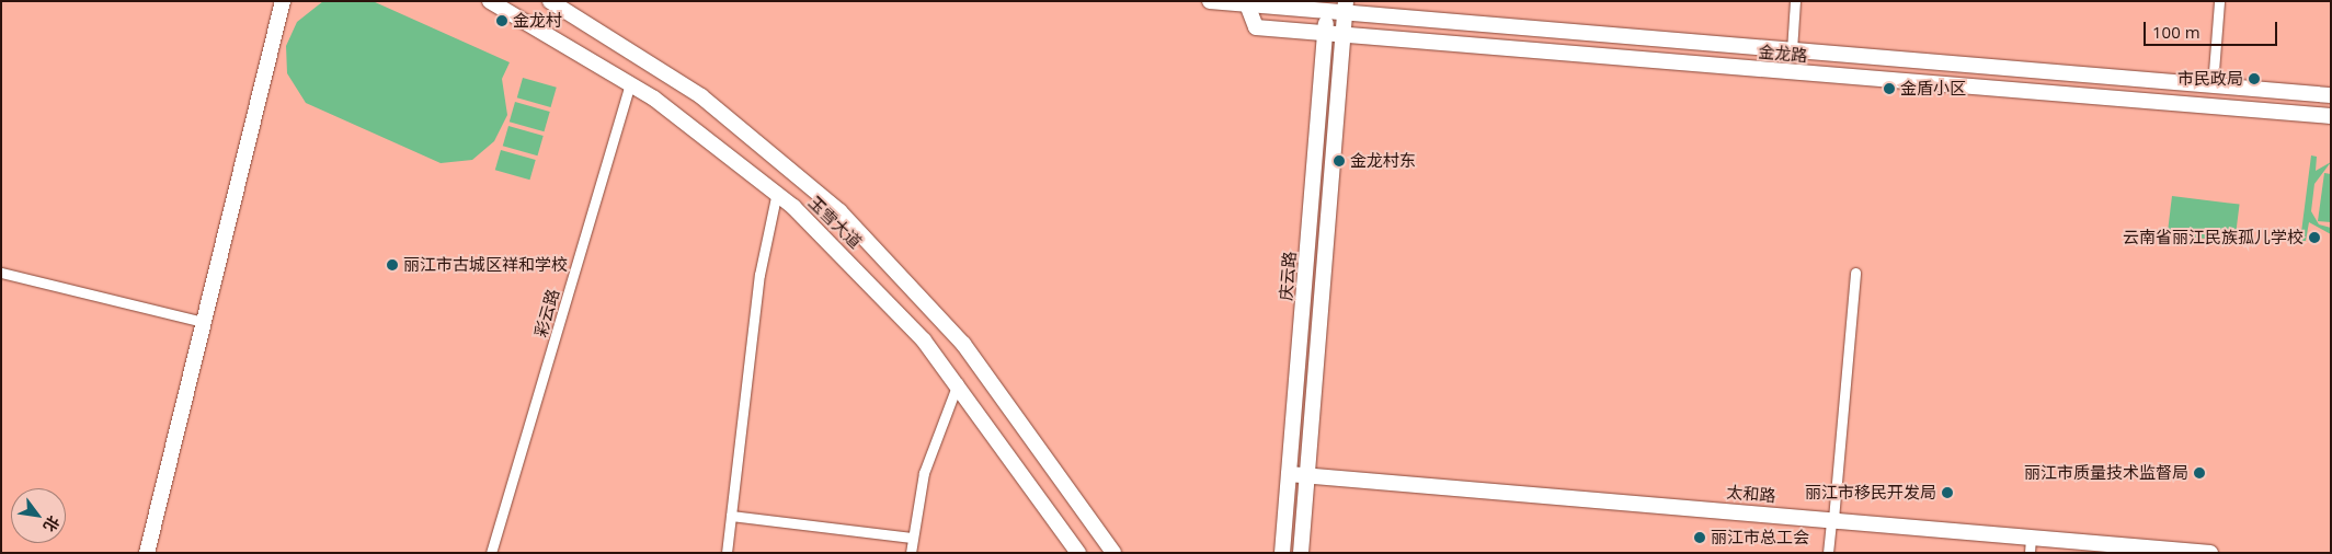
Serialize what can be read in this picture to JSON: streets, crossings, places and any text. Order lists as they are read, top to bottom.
{
  "streets": {
    "main road": [
      "金龙路",
      "玉雪大道",
      "庆云路",
      "太和路"
    ],
    "street": ["彩云路"]
  },
  "crossings": [
    ["金龙路", "庆云路"],
    ["玉雪大道", "彩云路"],
    ["庆云路", "太和路"]
  ],
  "places": [
    "金龙村",
    "市民政局",
    "金盾小区",
    "金龙村东",
    "云南省丽江民族孤儿学校",
    "丽江市古城区祥和学校",
    "丽江市质量技术监督局",
    "丽江市移民开发局",
    "丽江市总工会"
  ],
  "scale_bar": "100 m",
  "north": "bottom right"
}
